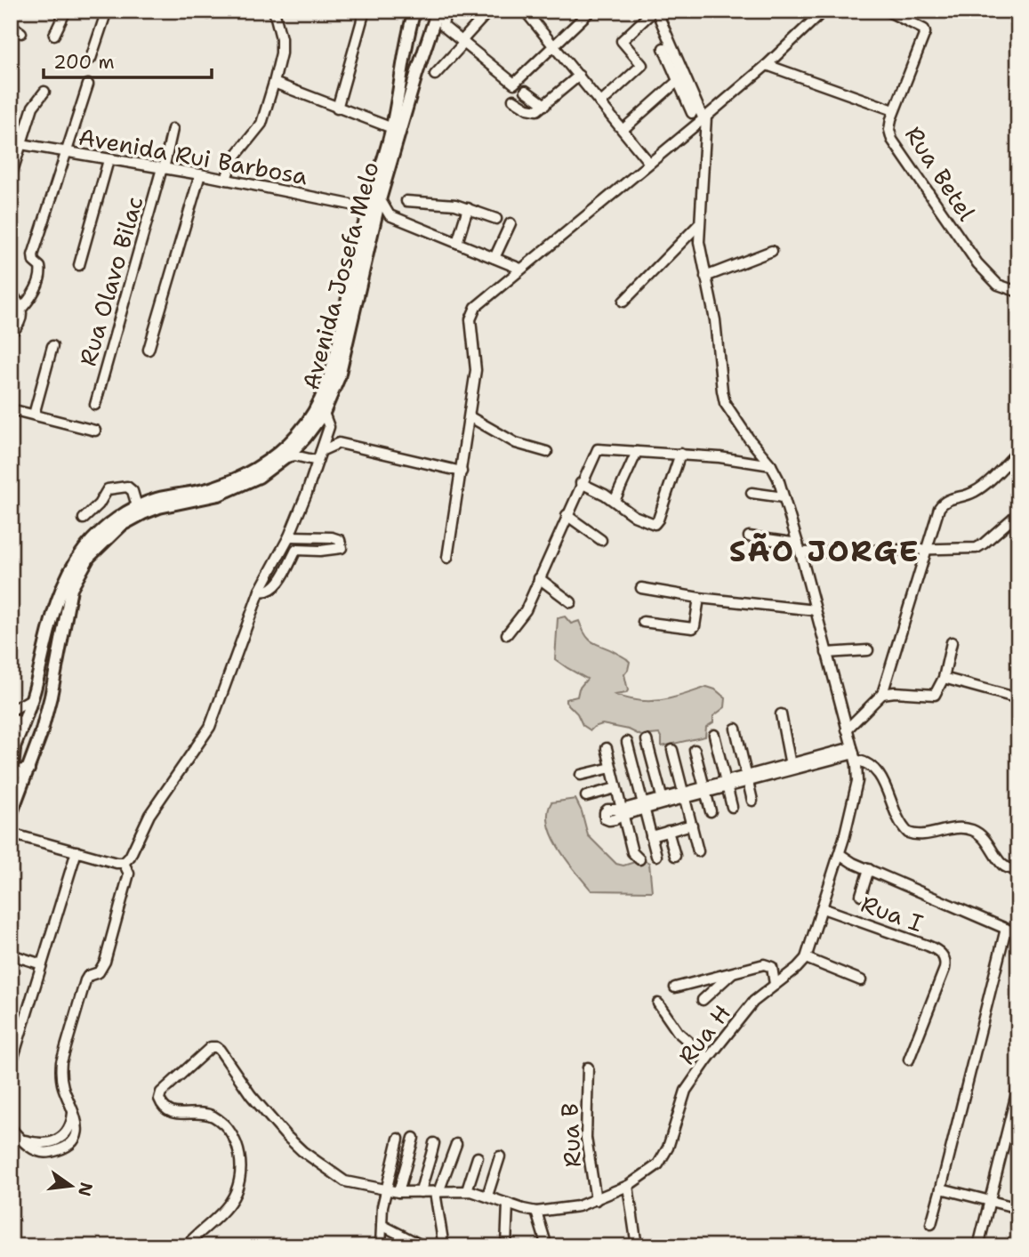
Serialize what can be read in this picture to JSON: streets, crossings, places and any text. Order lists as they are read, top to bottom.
{
  "streets": {
    "main road": ["Avenida Josefa Melo"],
    "street": [
      "Avenida Rui Barbosa",
      "Rua Betel",
      "Rua Olavo Bilac",
      "Rua I",
      "Rua H",
      "Rua B"
    ]
  },
  "crossings": [
    ["Avenida Rui Barbosa", "Avenida Josefa Melo"],
    ["Avenida Rui Barbosa", "Rua Olavo Bilac"],
    ["Rua H", "Rua B"]
  ],
  "districts": ["SÃO JORGE"],
  "scale_bar": "200 m",
  "north": "right"
}
